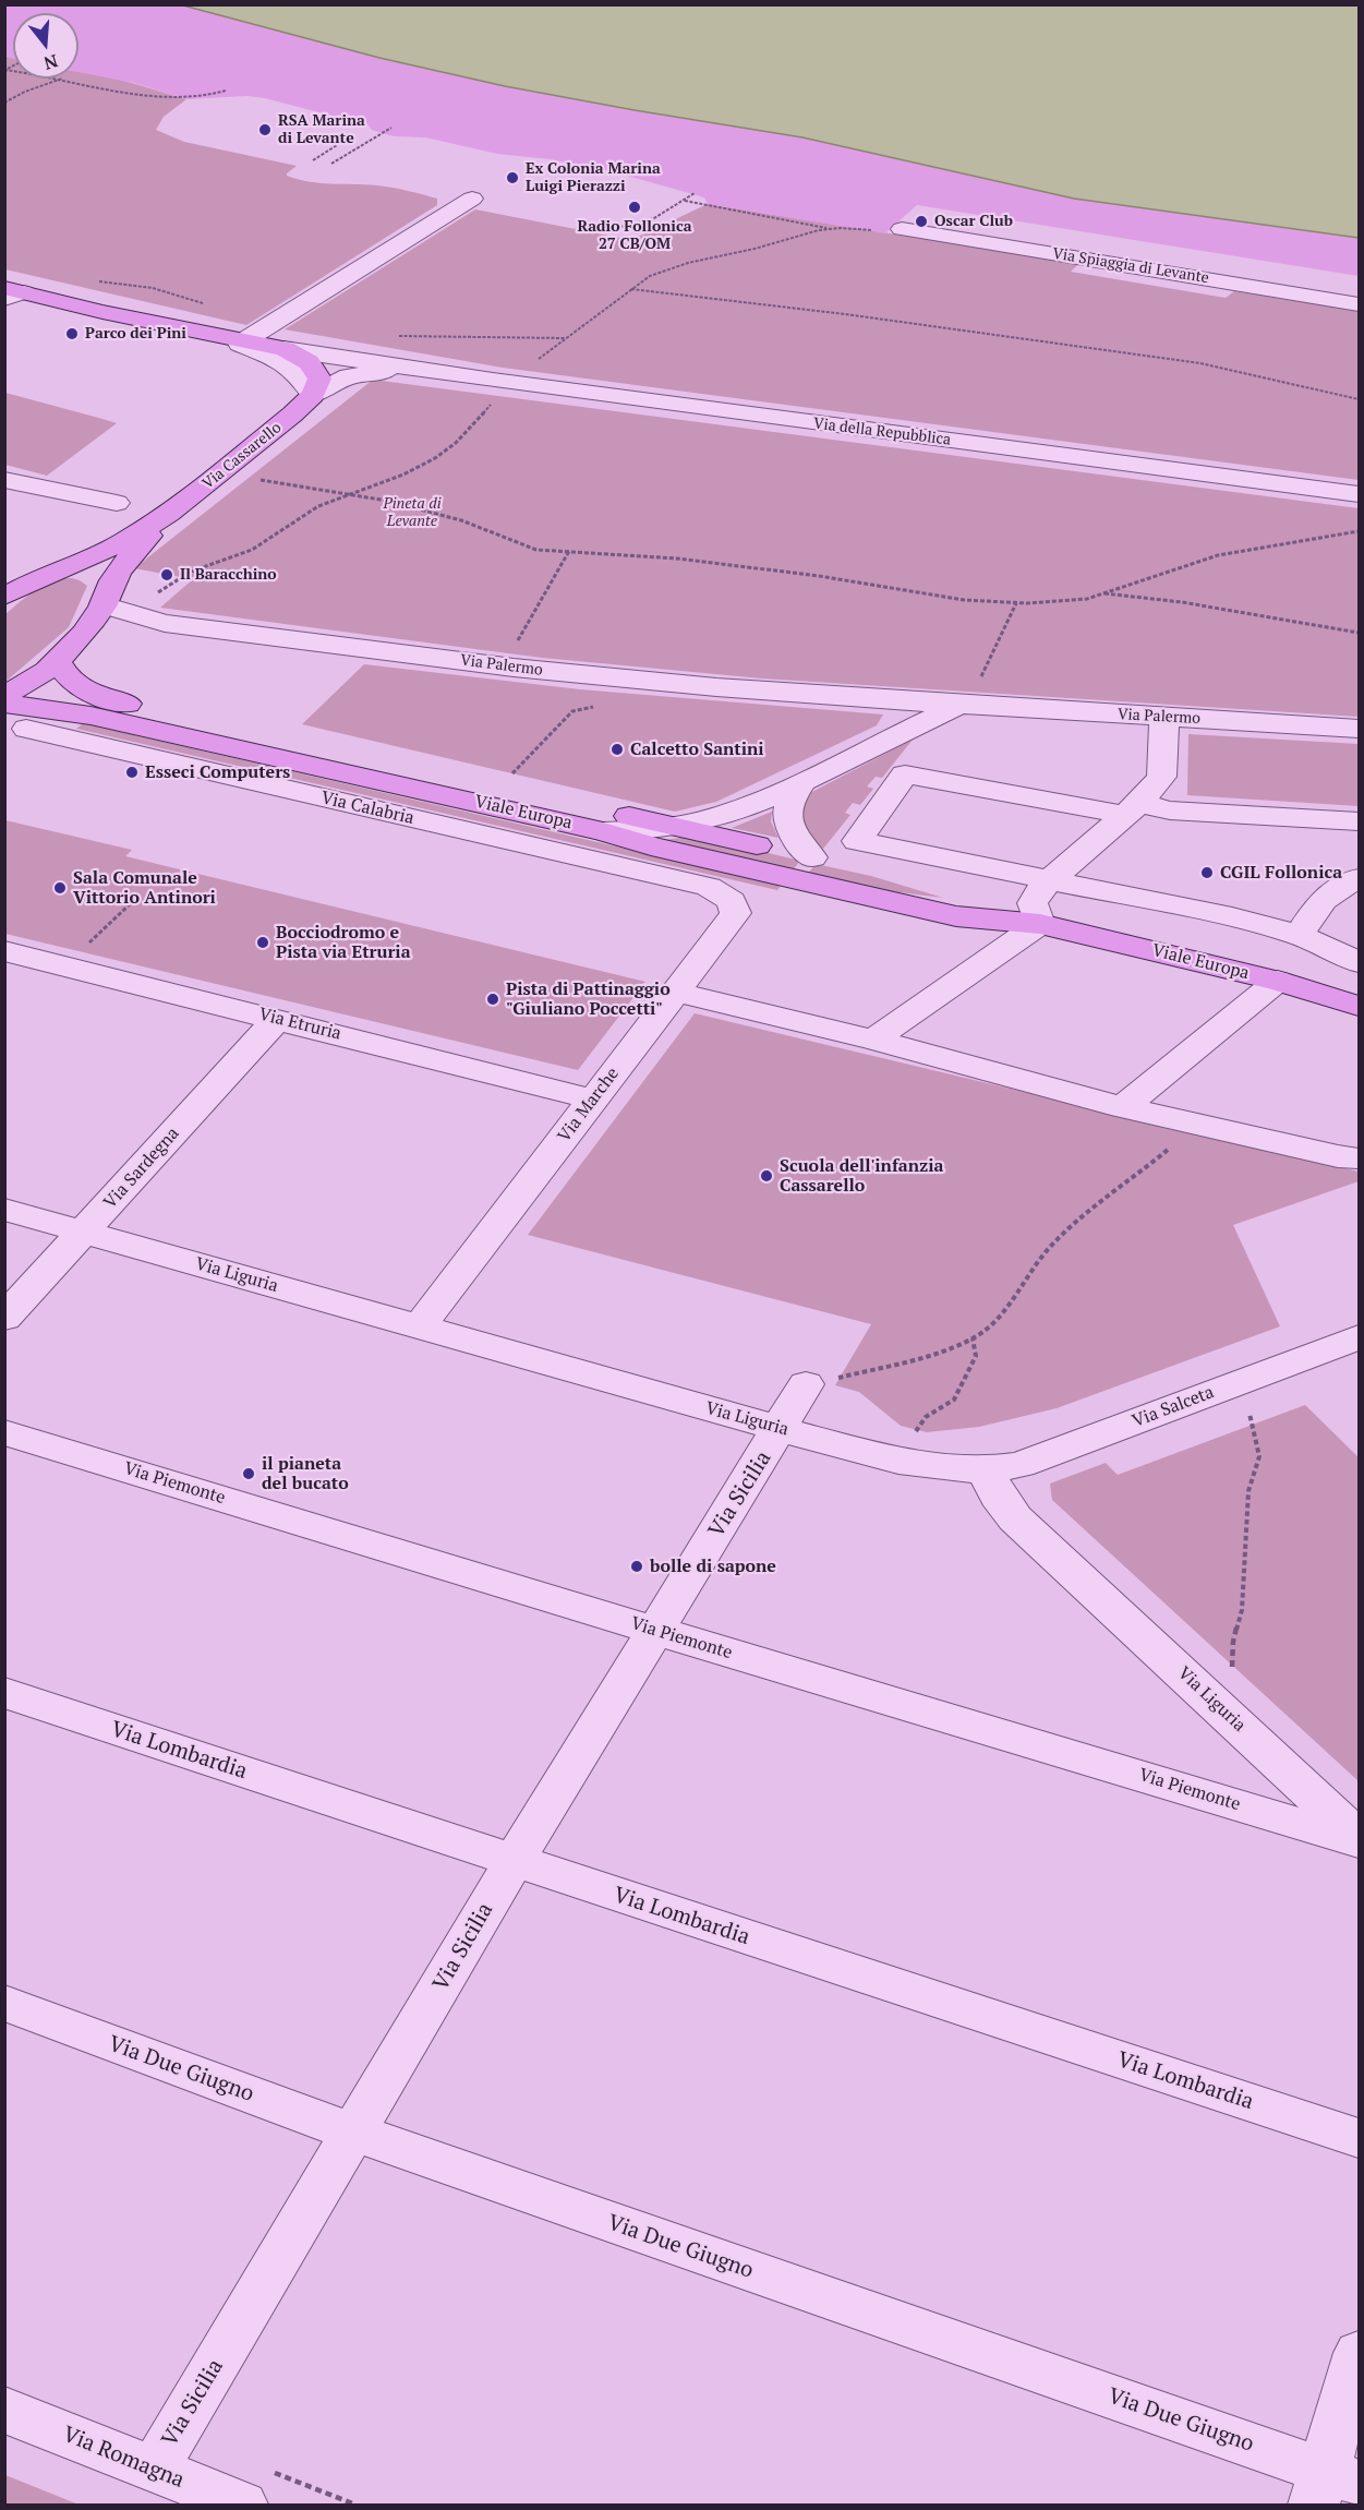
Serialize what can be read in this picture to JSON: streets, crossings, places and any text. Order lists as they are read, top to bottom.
{
  "streets": {
    "main road": ["Via Cassarello", "Viale Europa"],
    "street": [
      "Via Spiaggia di Levante",
      "Via della Repubblica",
      "Via Palermo",
      "Via Calabria",
      "Via Etruria",
      "Via Marche",
      "Via Sardegna",
      "Via Liguria",
      "Via Salceta",
      "Via Piemonte",
      "Via Sicilia",
      "Via Lombardia",
      "Via Due Giugno",
      "Via Romagna"
    ]
  },
  "crossings": [
    ["Via della Repubblica", "Via Cassarello"],
    ["Via Cassarello", "Via Palermo"],
    ["Via Cassarello", "Viale Europa"],
    ["Via Palermo", "Viale Europa"],
    ["Via Calabria", "Via Marche"],
    ["Via Etruria", "Via Marche"],
    ["Via Etruria", "Via Sardegna"],
    ["Via Marche", "Via Liguria"],
    ["Via Sardegna", "Via Liguria"],
    ["Via Liguria", "Via Salceta"],
    ["Via Liguria", "Via Piemonte"],
    ["Via Liguria", "Via Sicilia"],
    ["Via Piemonte", "Via Sicilia"],
    ["Via Sicilia", "Via Lombardia"],
    ["Via Sicilia", "Via Due Giugno"],
    ["Via Sicilia", "Via Romagna"]
  ],
  "parks": ["Pineta di Levante"],
  "places": [
    "RSA Marina di Levante",
    "Ex Colonia Marina Luigi Pierazzi",
    "Radio Follonica 27 CB/OM",
    "Oscar Club",
    "Parco dei Pini",
    "Il Baracchino",
    "Calcetto Santini",
    "Esseci Computers",
    "CGIL Follonica",
    "Sala Comunale Vittorio Antinori",
    "Bocciodromo e Pista via Etruria",
    "Pista di Pattinaggio \"Giuliano Poccetti\"",
    "Scuola dell'infanzia Cassarello",
    "il pianeta del bucato",
    "bolle di sapone"
  ],
  "north": "bottom"
}
